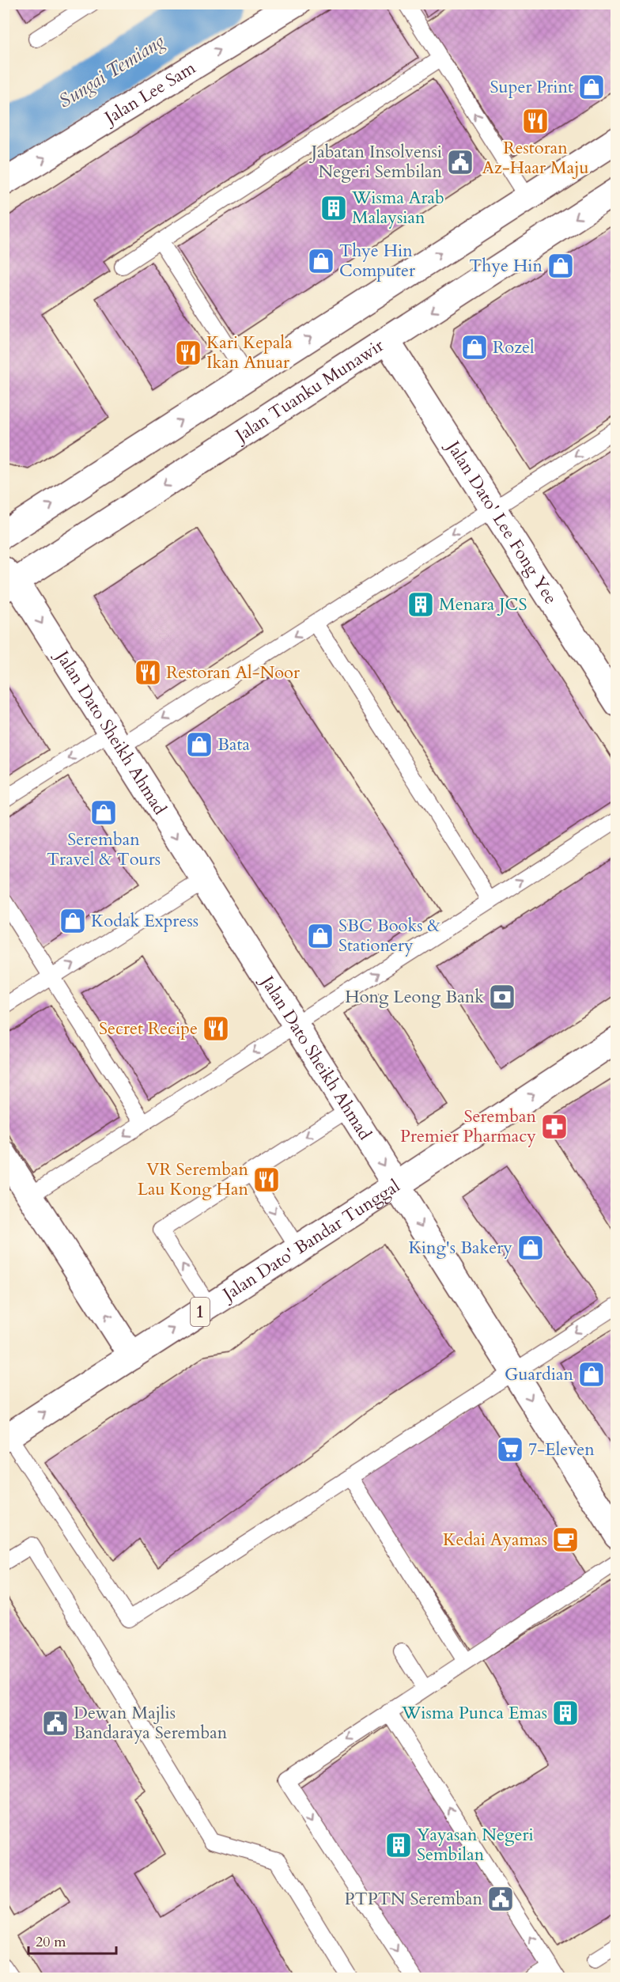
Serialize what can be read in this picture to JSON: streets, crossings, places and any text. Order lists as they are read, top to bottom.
{
  "streets": {
    "main road": [
      "Jalan Lee Sam",
      "Jalan Tuanku Munawir",
      "Jalan Dato' Lee Fong Yee",
      "Jalan Dato Sheikh Ahmad",
      "Jalan Dato' Bandar Tunggal",
      "1"
    ]
  },
  "crossings": [
    ["Jalan Tuanku Munawir", "Jalan Dato' Lee Fong Yee"],
    ["Jalan Tuanku Munawir", "Jalan Dato Sheikh Ahmad"],
    ["Jalan Dato Sheikh Ahmad", "Jalan Dato' Bandar Tunggal"]
  ],
  "one_way": ["Jalan Lee Sam", "Jalan Dato Sheikh Ahmad", "Jalan Dato' Bandar Tunggal"],
  "water": ["Sungai Temiang"],
  "places": {
    "shop": [
      "Super Print",
      "Thye Hin Computer",
      "Thye Hin",
      "Rozel",
      "Bata",
      "Seremban Travel & Tours",
      "Kodak Express",
      "SBC Books & Stationery",
      "King's Bakery",
      "Guardian"
    ],
    "restaurant": [
      "Restoran Az-Haar Maju",
      "Kari Kepala Ikan Anuar",
      "Restoran Al-Noor",
      "Secret Recipe",
      "VR Seremban Lau Kong Han"
    ],
    "public building": ["Jabatan Insolvensi Negeri Sembilan", "Dewan Majlis Bandaraya Seremban", "PTPTN Seremban"],
    "building": [
      "Wisma Arab Malaysian",
      "Menara JCS",
      "Wisma Punca Emas",
      "Yayasan Negeri Sembilan"
    ],
    "bank": ["Hong Leong Bank"],
    "pharmacy": ["Seremban Premier Pharmacy"],
    "supermarket": ["7-Eleven"],
    "cafe": ["Kedai Ayamas"]
  },
  "scale_bar": "20 m"
}
